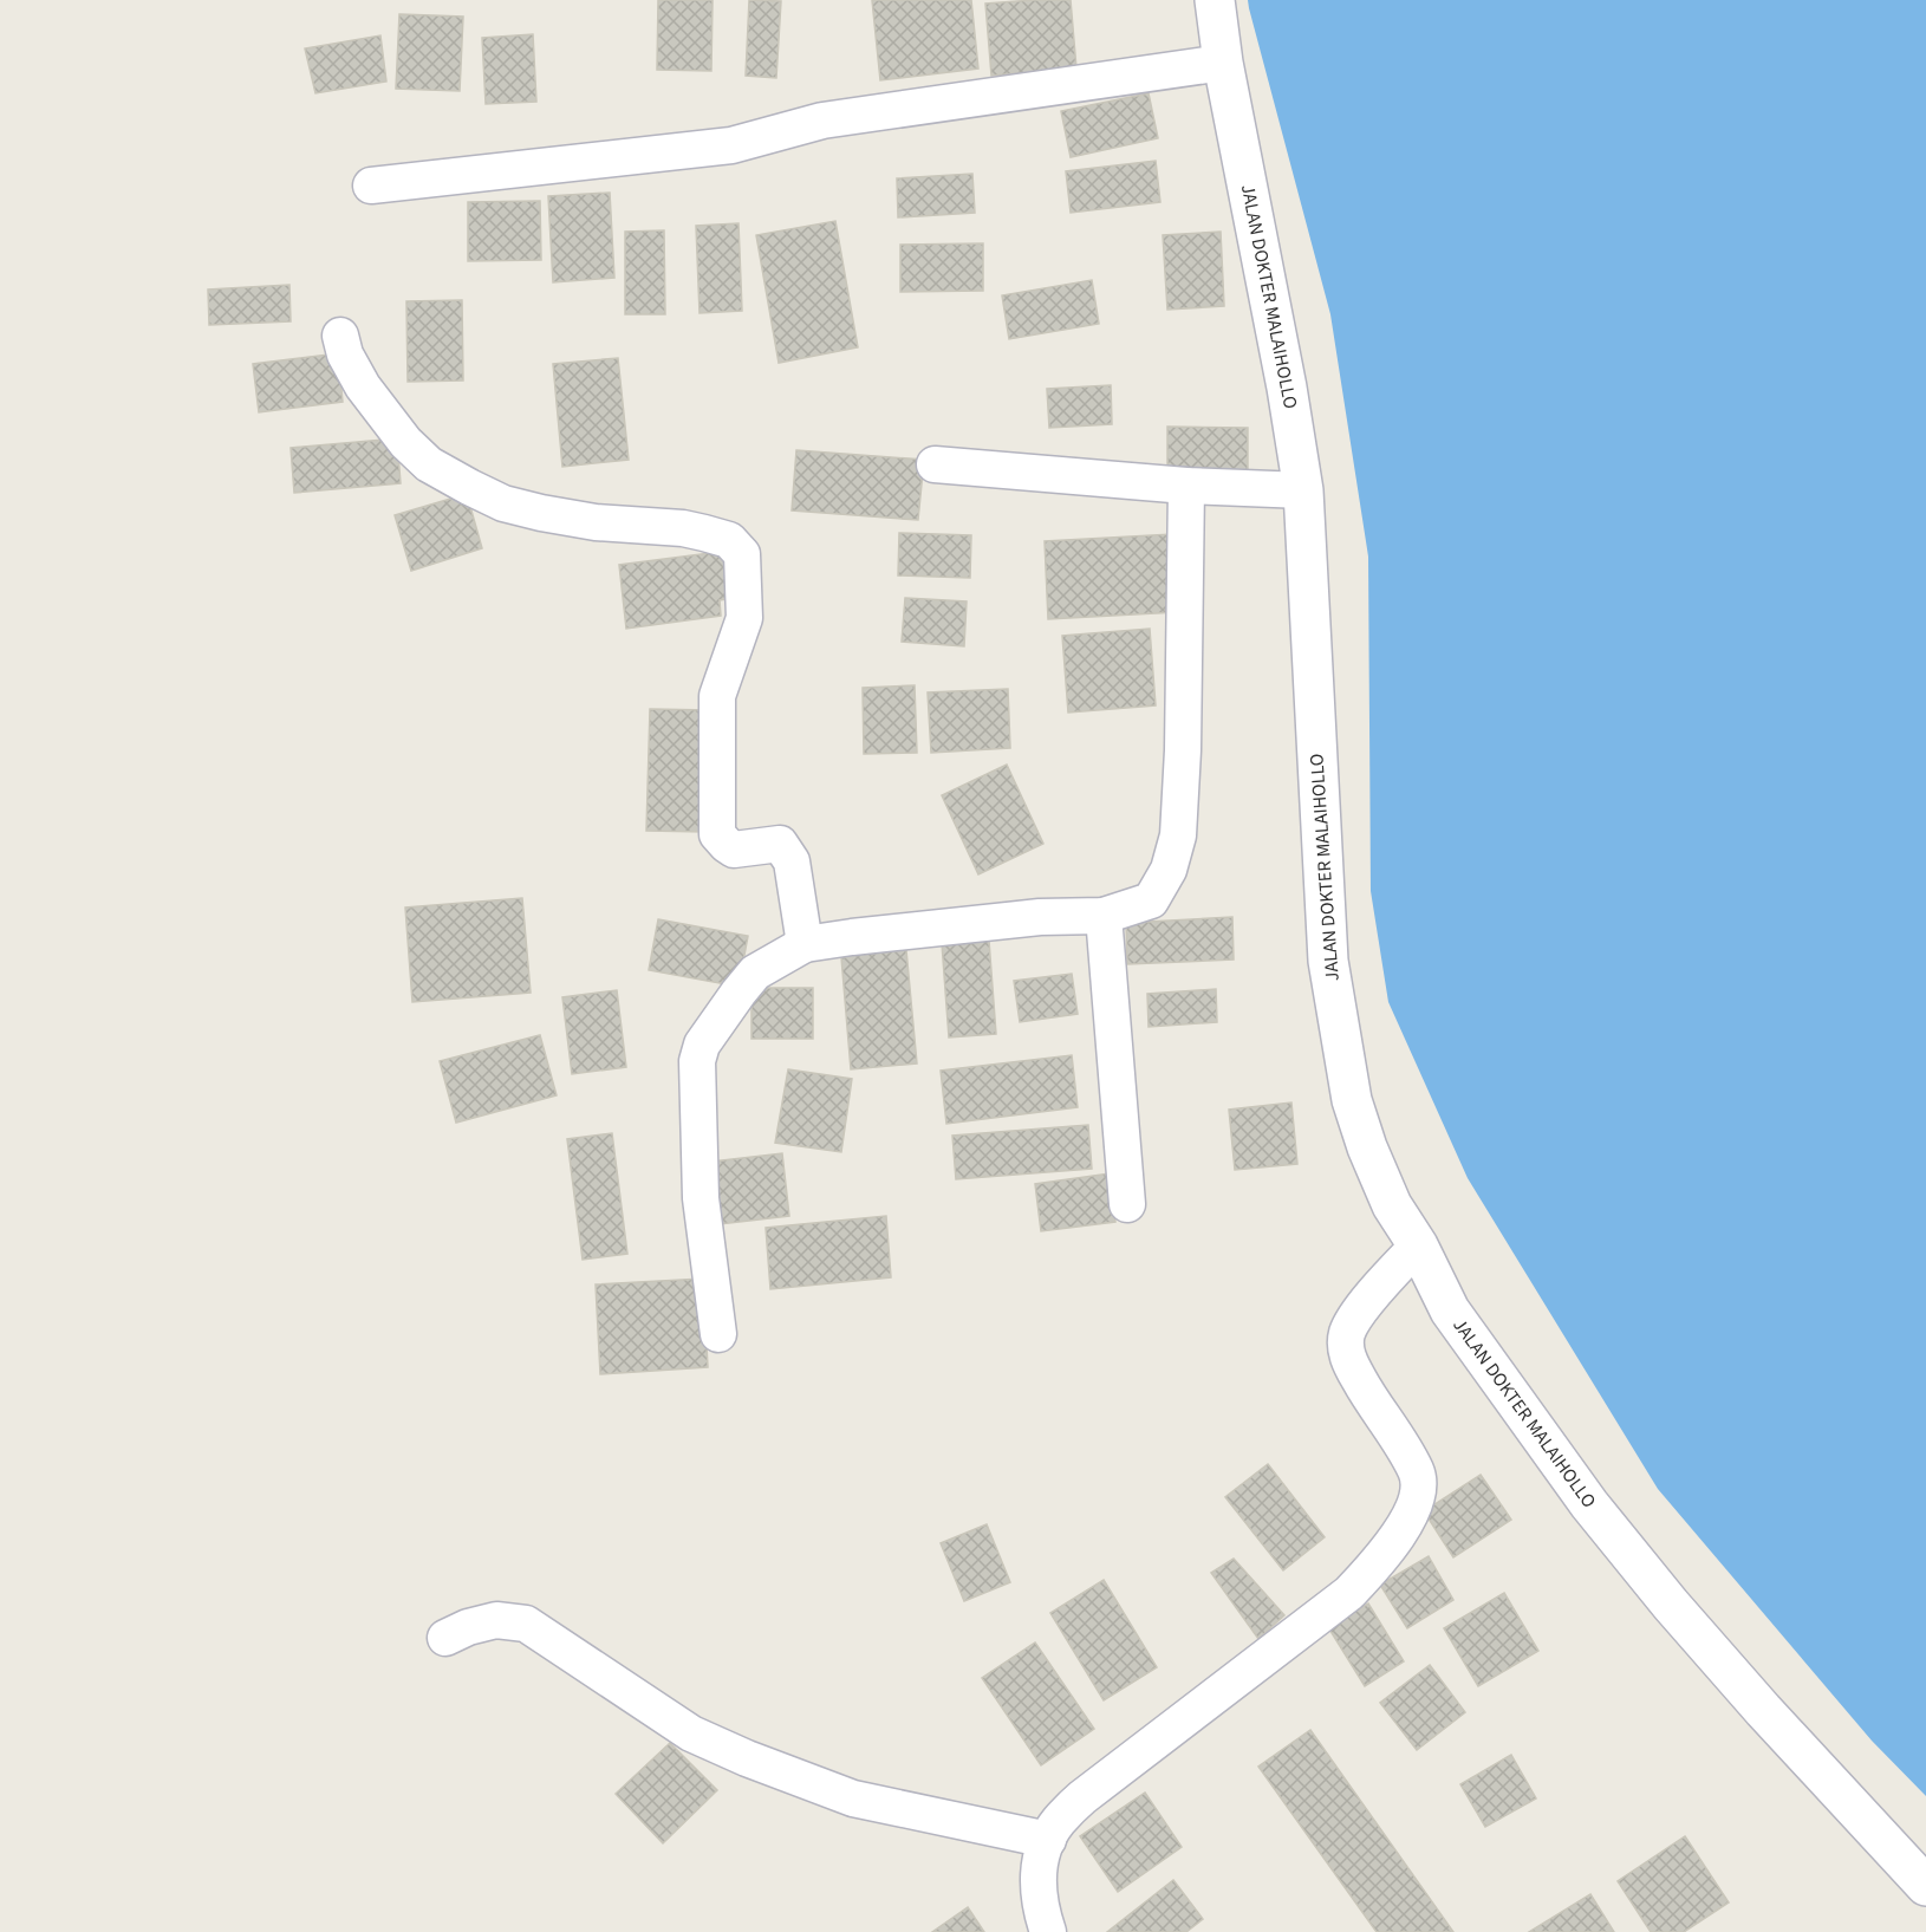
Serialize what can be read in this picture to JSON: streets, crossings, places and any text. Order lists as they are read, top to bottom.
{
  "streets": {
    "main road": ["JALAN DOKTER MALAIHOLLO"]
  }
}
